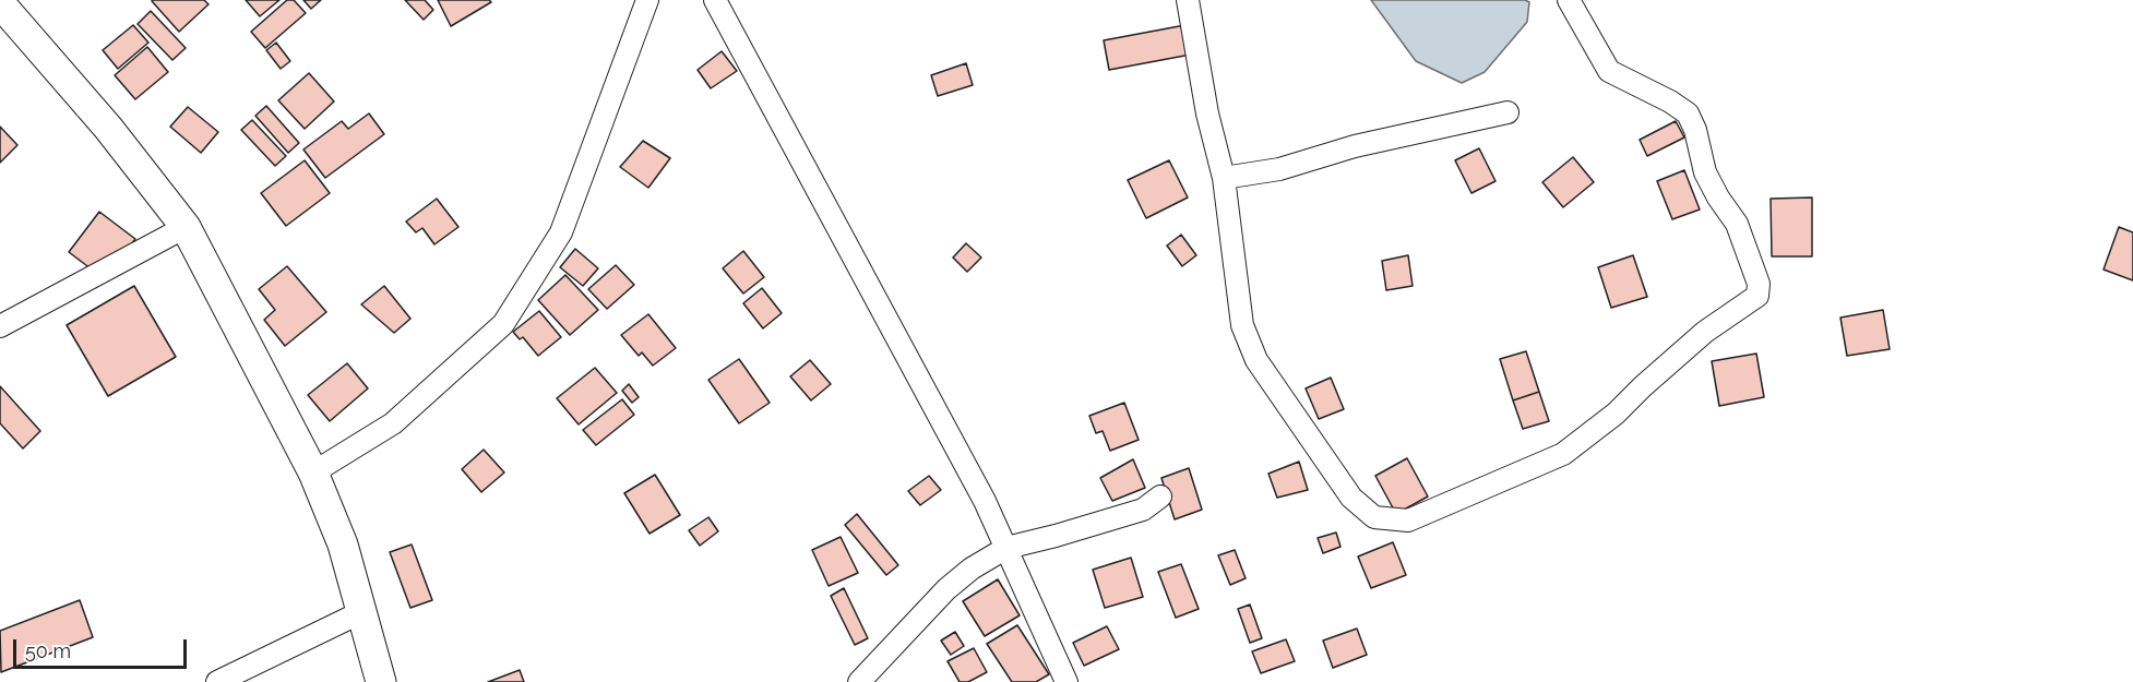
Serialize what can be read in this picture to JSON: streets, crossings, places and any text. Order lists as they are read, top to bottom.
{
  "scale_bar": "50 m"
}
